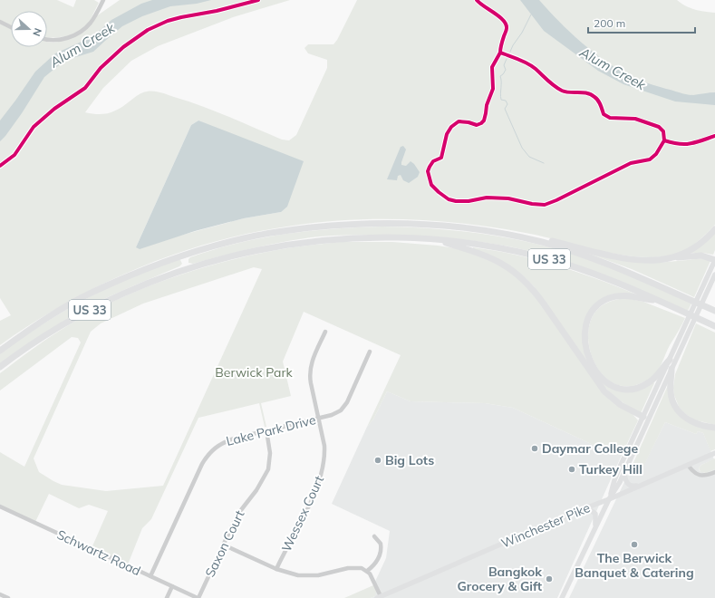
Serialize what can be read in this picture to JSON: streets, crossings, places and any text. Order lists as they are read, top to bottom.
{
  "streets": {
    "highway": ["US 33"],
    "main road": ["Winchester Pike"],
    "street": [
      "Lake Park Drive",
      "Wessex Court",
      "Saxon Court",
      "Schwartz Road"
    ]
  },
  "crossings": [
    ["Lake Park Drive", "Wessex Court"],
    ["Lake Park Drive", "Saxon Court"],
    ["Lake Park Drive", "Schwartz Road"],
    ["Saxon Court", "Schwartz Road"]
  ],
  "water": ["Alum Creek"],
  "parks": ["Berwick Park"],
  "places": [
    "Daymar College",
    "Big Lots",
    "Turkey Hill",
    "The Berwick Banquet & Catering",
    "Bangkok Grocery & Gift"
  ],
  "scale_bar": "200 m",
  "north": "right"
}
